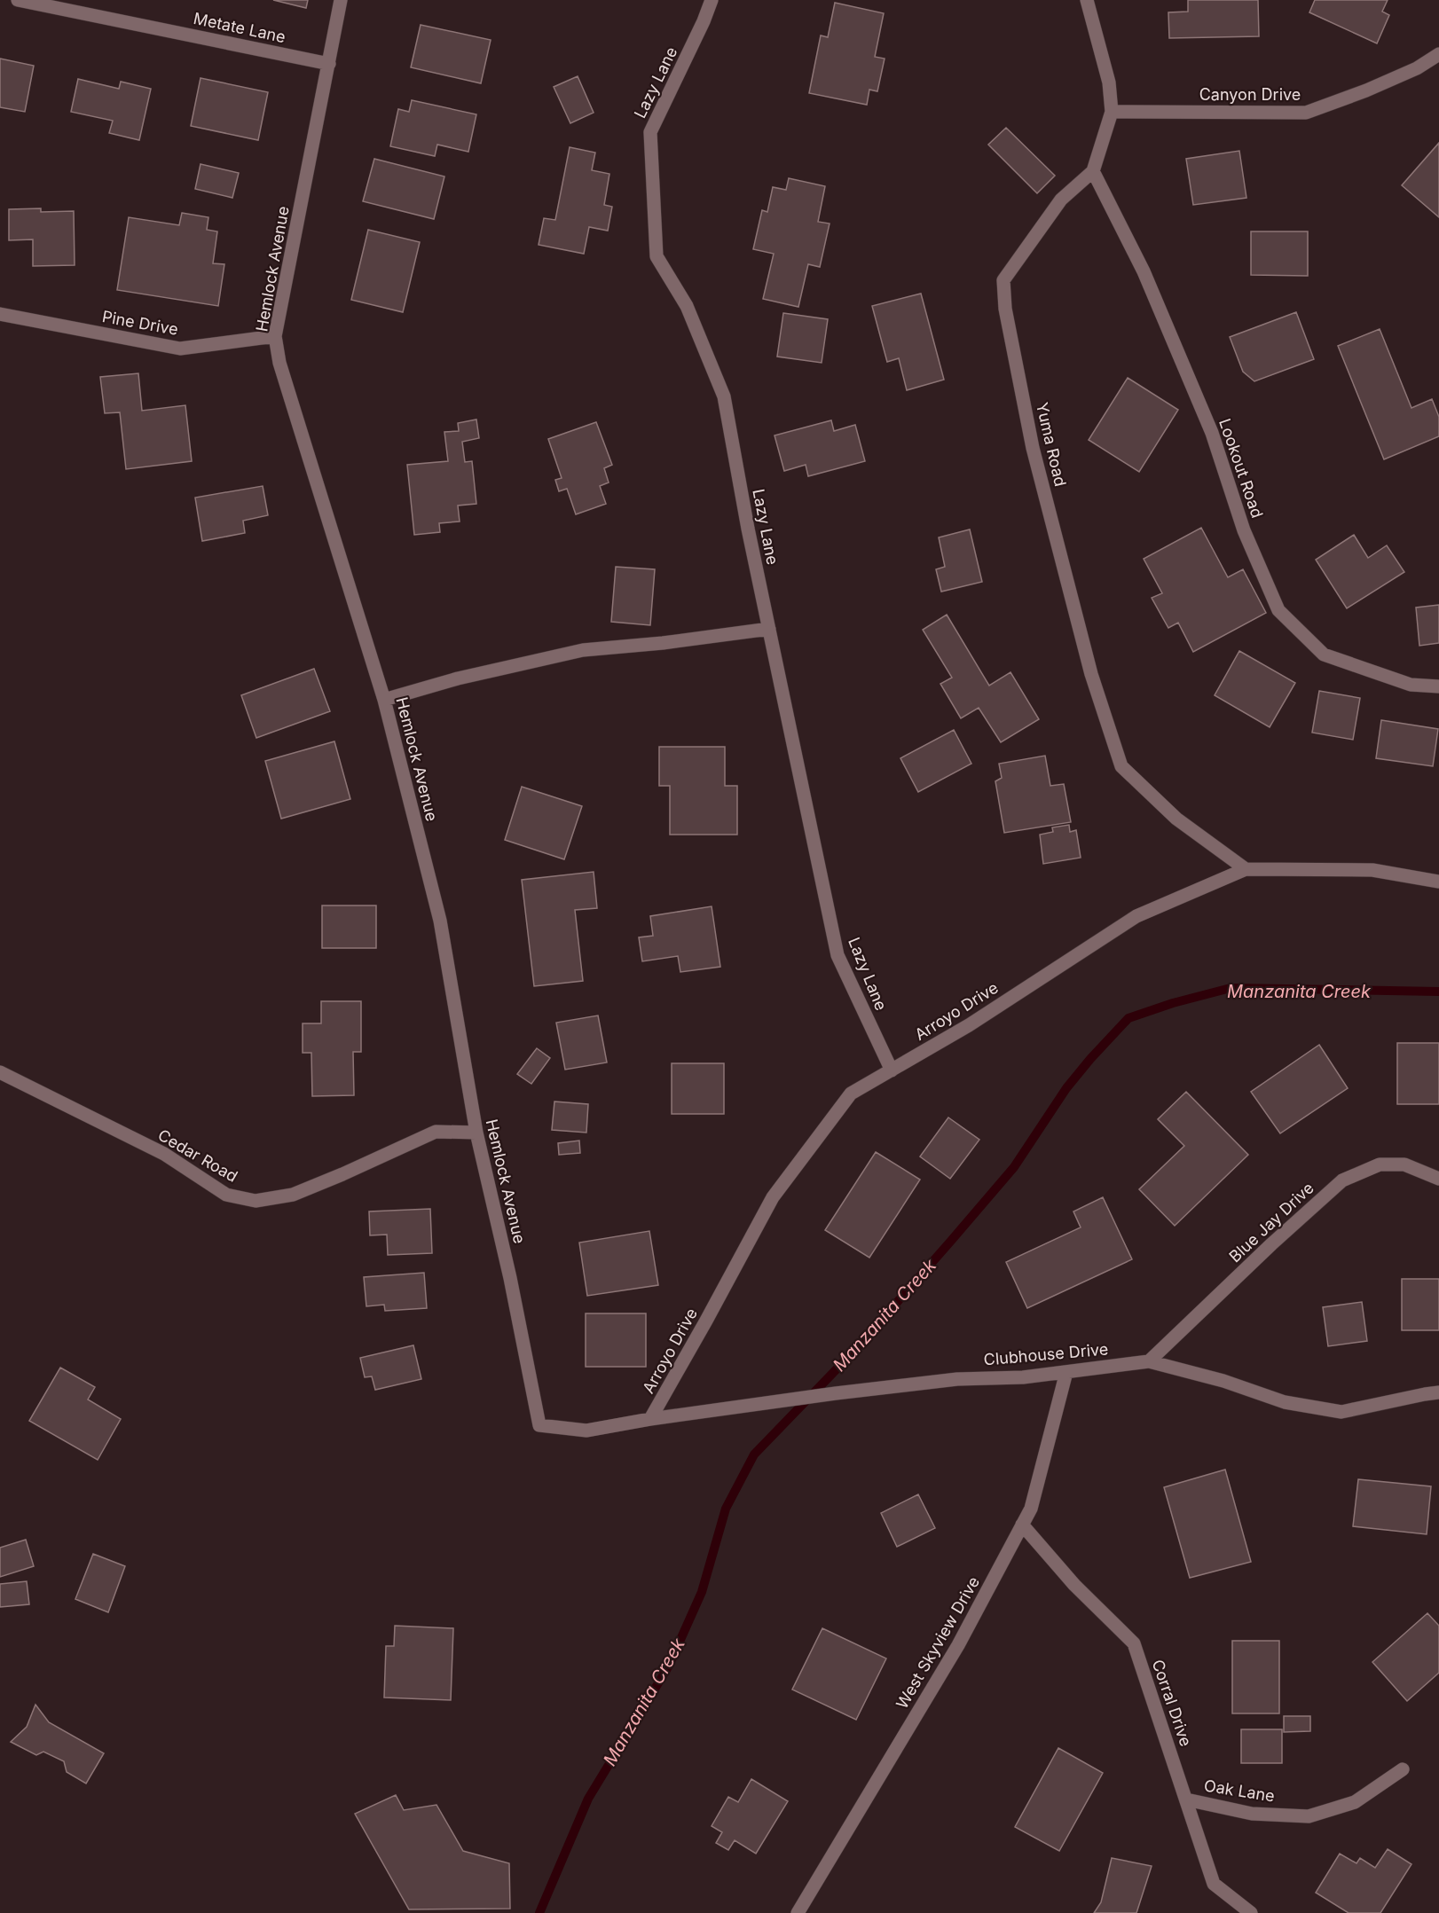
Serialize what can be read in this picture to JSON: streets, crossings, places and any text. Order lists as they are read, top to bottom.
{
  "streets": {
    "street": [
      "Metate Lane",
      "Lazy Lane",
      "Canyon Drive",
      "Hemlock Avenue",
      "Pine Drive",
      "Yuma Road",
      "Lookout Road",
      "Arroyo Drive",
      "Cedar Road",
      "Blue Jay Drive",
      "Clubhouse Drive",
      "West Skyview Drive",
      "Corral Drive",
      "Oak Lane"
    ]
  },
  "crossings": [
    ["Metate Lane", "Hemlock Avenue"],
    ["Lazy Lane", "Arroyo Drive"],
    ["Hemlock Avenue", "Pine Drive"],
    ["Hemlock Avenue", "Arroyo Drive"],
    ["Hemlock Avenue", "Cedar Road"],
    ["Hemlock Avenue", "Clubhouse Drive"],
    ["Yuma Road", "Lookout Road"],
    ["Yuma Road", "Arroyo Drive"],
    ["Arroyo Drive", "Clubhouse Drive"],
    ["Blue Jay Drive", "Clubhouse Drive"],
    ["Clubhouse Drive", "West Skyview Drive"],
    ["West Skyview Drive", "Corral Drive"],
    ["Corral Drive", "Oak Lane"]
  ],
  "water": ["Manzanita Creek"]
}
